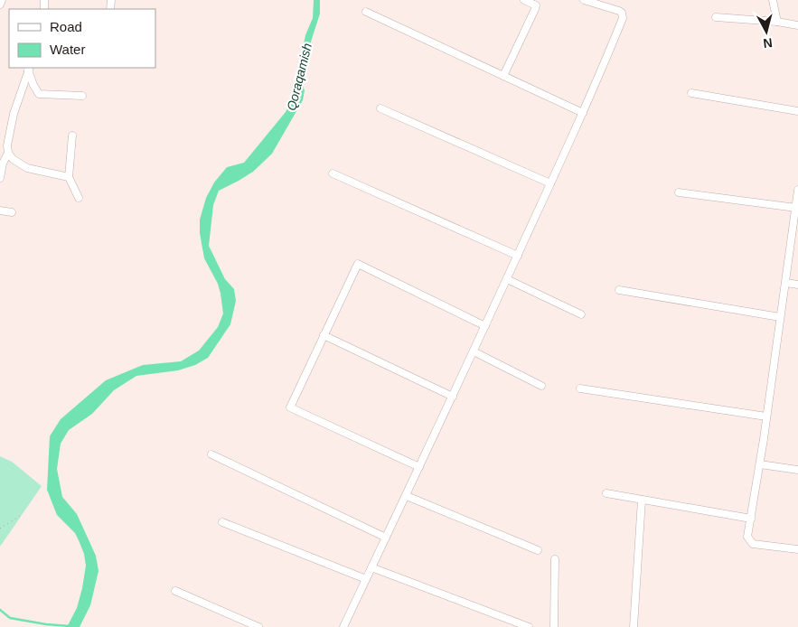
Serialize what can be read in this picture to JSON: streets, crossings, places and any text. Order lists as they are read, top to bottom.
{
  "water": ["Qoraqamish"],
  "legend": ["Road", "Water"],
  "north": "bottom"
}
